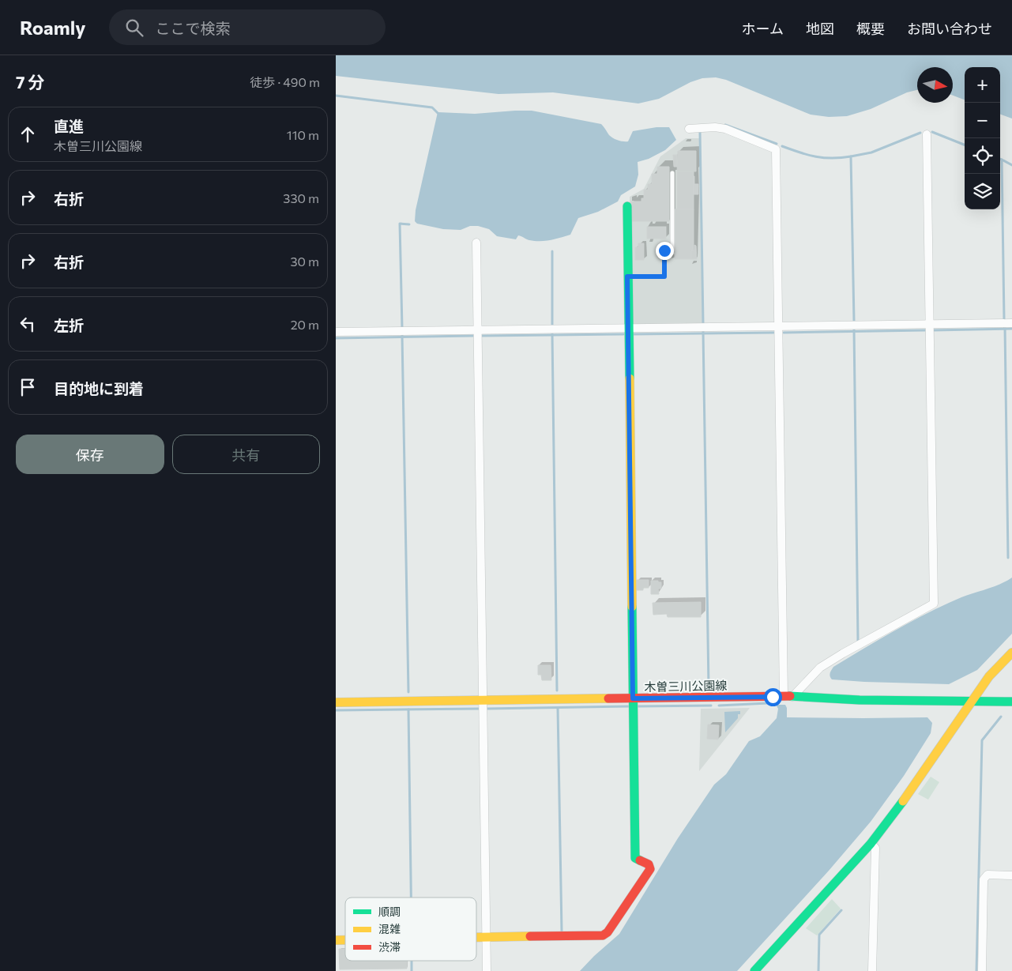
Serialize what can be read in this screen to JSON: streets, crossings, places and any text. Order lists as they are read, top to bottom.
{
  "streets": {
    "street": ["木曽三川公園線"]
  },
  "legend": ["順調", "混雑", "渋滞"],
  "north": "right",
  "page": {
    "header": "Roamly",
    "search": "ここで検索",
    "nav": [
      "ホーム",
      "地図",
      "概要",
      "お問い合わせ"
    ],
    "heading": ["7 分", "徒歩 · 490 m"],
    "map_buttons": ["+", "−"],
    "list": [
      ["直進", "木曽三川公園線", "110 m"],
      ["右折", "330 m"],
      ["右折", "30 m"],
      ["左折", "20 m"],
      "目的地に到着"
    ],
    "buttons": ["保存", "共有"]
  }
}
